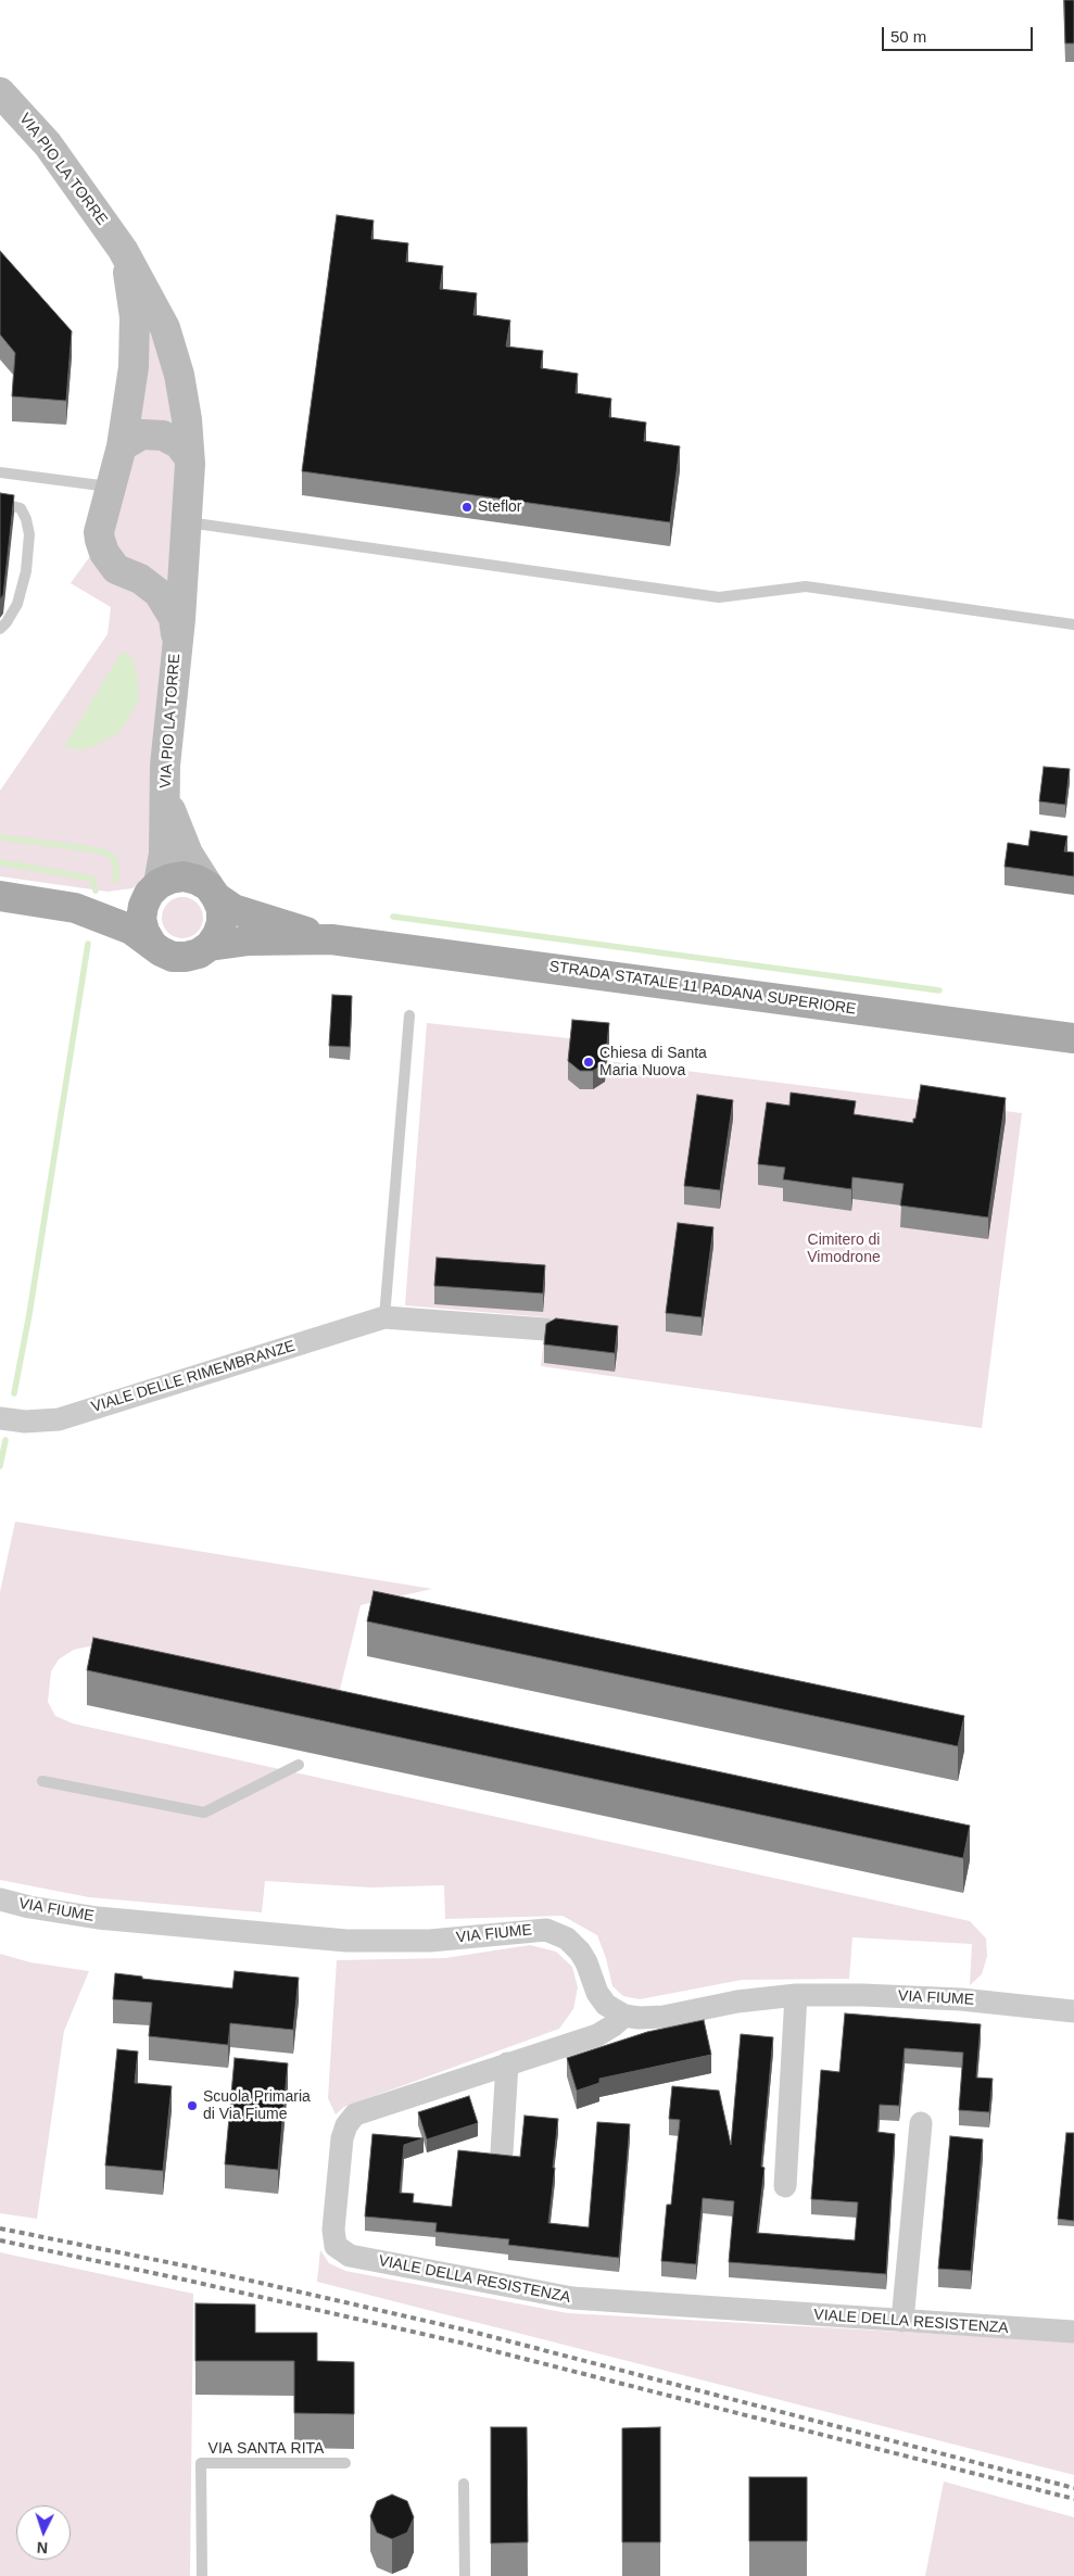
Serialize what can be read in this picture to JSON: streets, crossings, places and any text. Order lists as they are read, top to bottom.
{
  "streets": {
    "main road": ["STRADA STATALE 11 PADANA SUPERIORE"],
    "street": [
      "VIA PIO LA TORRE",
      "VIALE DELLE RIMEMBRANZE",
      "VIA FIUME",
      "VIALE DELLA RESISTENZA"
    ],
    "lane": ["VIA SANTA RITA"]
  },
  "crossings": [
    ["VIA PIO LA TORRE", "STRADA STATALE 11 PADANA SUPERIORE"],
    ["VIA FIUME", "VIALE DELLA RESISTENZA"]
  ],
  "parks": ["Cimitero di Vimodrone"],
  "places": ["Steflor", "Chiesa di Santa Maria Nuova", "Scuola Primaria di Via Fiume"],
  "scale_bar": "50 m",
  "north": "bottom"
}
